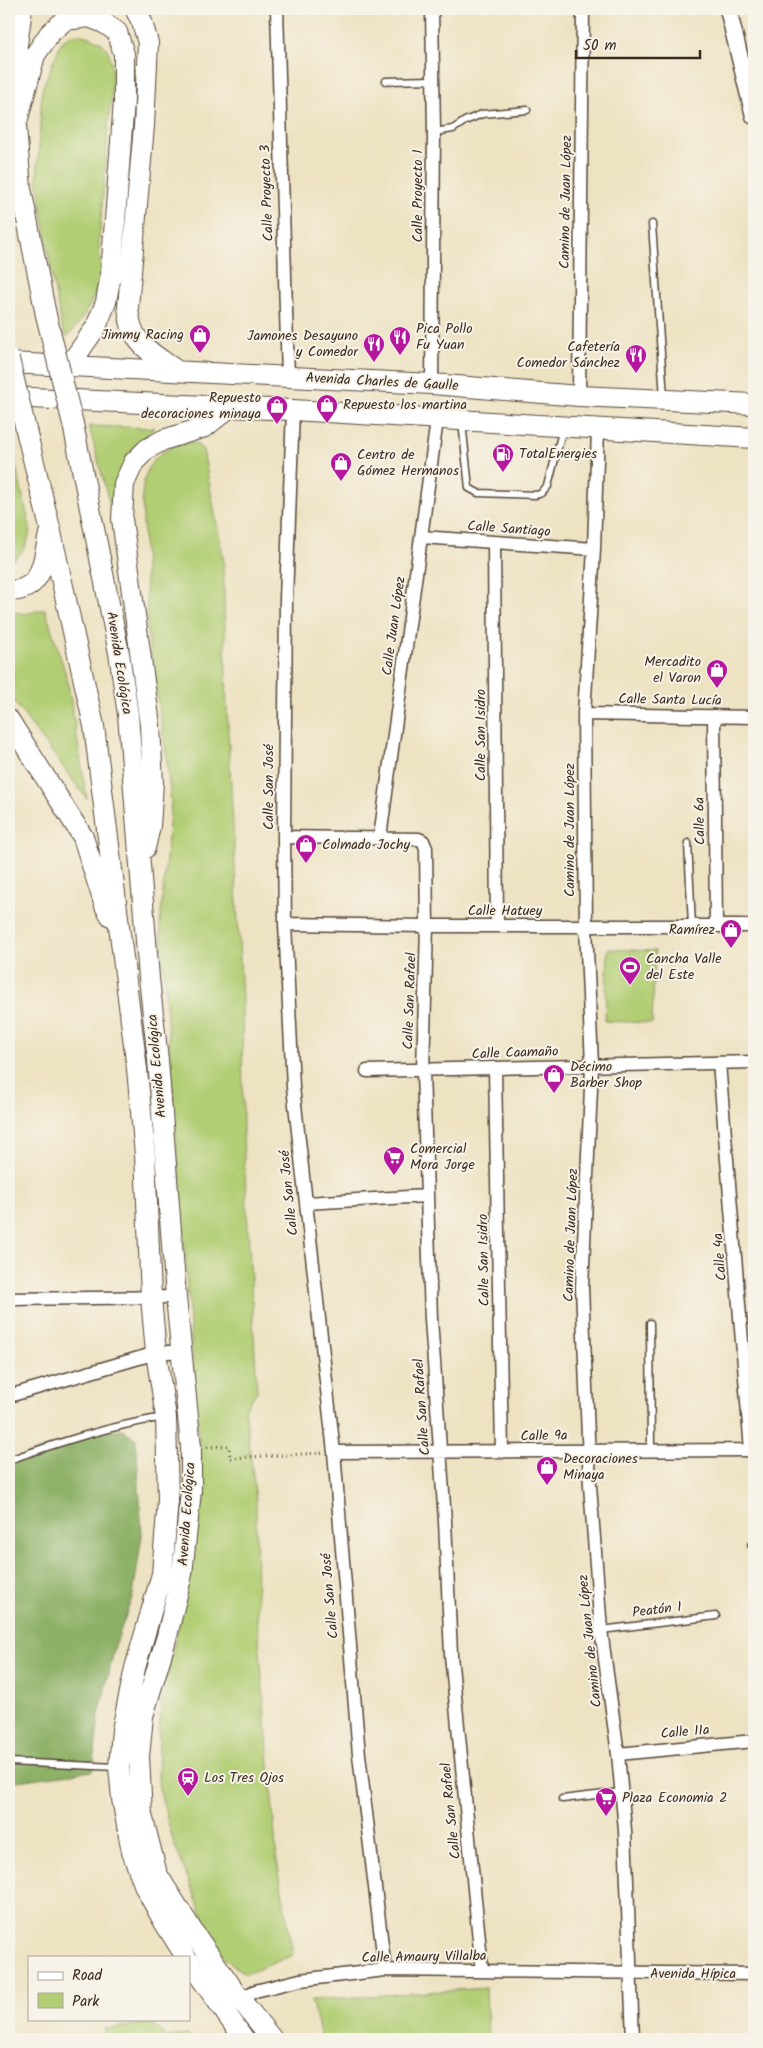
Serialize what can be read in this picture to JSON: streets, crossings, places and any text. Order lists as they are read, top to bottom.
{
  "streets": {
    "main road": ["Avenida Charles de Gaulle", "Avenida Ecológica"],
    "street": [
      "Calle Proyecto 3",
      "Calle Proyecto 1",
      "Camino de Juan López",
      "Calle Santiago",
      "Calle Juan López",
      "Calle Santa Lucía",
      "Calle San Isidro",
      "Calle San José",
      "Calle 6a",
      "Calle Hatuey",
      "Calle San Rafael",
      "Calle Caamaño",
      "Calle 4a",
      "Calle 9a",
      "Calle 11a",
      "Calle Amaury Villalba",
      "Avenida Hípica"
    ],
    "lane": ["Peatón 1"]
  },
  "crossings": [
    ["Calle Proyecto 3", "Avenida Charles de Gaulle"],
    ["Calle Proyecto 1", "Avenida Charles de Gaulle"],
    ["Camino de Juan López", "Avenida Charles de Gaulle"],
    ["Camino de Juan López", "Calle Santiago"],
    ["Camino de Juan López", "Calle Santa Lucía"],
    ["Camino de Juan López", "Calle Hatuey"],
    ["Camino de Juan López", "Calle Caamaño"],
    ["Camino de Juan López", "Calle 9a"],
    ["Camino de Juan López", "Peatón 1"],
    ["Camino de Juan López", "Calle 11a"],
    ["Camino de Juan López", "Calle Amaury Villalba"],
    ["Camino de Juan López", "Avenida Hípica"],
    ["Calle Santiago", "Calle Juan López"],
    ["Calle Santiago", "Calle San Isidro"],
    ["Calle Juan López", "Calle San Rafael"],
    ["Avenida Ecológica", "Calle Amaury Villalba"],
    ["Calle Santa Lucía", "Calle 6a"],
    ["Calle San Isidro", "Calle Hatuey"],
    ["Calle San Isidro", "Calle Caamaño"],
    ["Calle San Isidro", "Calle 9a"],
    ["Calle San José", "Calle Hatuey"],
    ["Calle San José", "Calle 9a"],
    ["Calle San José", "Calle Amaury Villalba"],
    ["Calle 6a", "Calle Hatuey"],
    ["Calle Hatuey", "Calle San Rafael"],
    ["Calle San Rafael", "Calle Caamaño"],
    ["Calle San Rafael", "Calle 9a"],
    ["Calle San Rafael", "Calle Amaury Villalba"],
    ["Calle Caamaño", "Calle 4a"],
    ["Calle 4a", "Calle 9a"],
    ["Calle Amaury Villalba", "Avenida Hípica"]
  ],
  "places": {
    "shop": [
      "Jimmy Racing",
      "Repuesto los martina",
      "Repuesto decoraciones minaya",
      "Centro de Gómez Hermanos",
      "Mercadito el Varon",
      "Colmado Jochy",
      "Ramírez",
      "Décimo Barber Shop",
      "Decoraciones Minaya"
    ],
    "restaurant": ["Pica Pollo Fu Yuan", "Jamones Desayuno y Comedor", "Cafetería Comedor Sánchez"],
    "fuel station": ["TotalEnergies"],
    "sports": ["Cancha Valle del Este"],
    "supermarket": ["Comercial Mora Jorge", "Plaza Economia 2"],
    "station": ["Los Tres Ojos"]
  },
  "legend": ["Road", "Park"],
  "scale_bar": "50 m"
}
